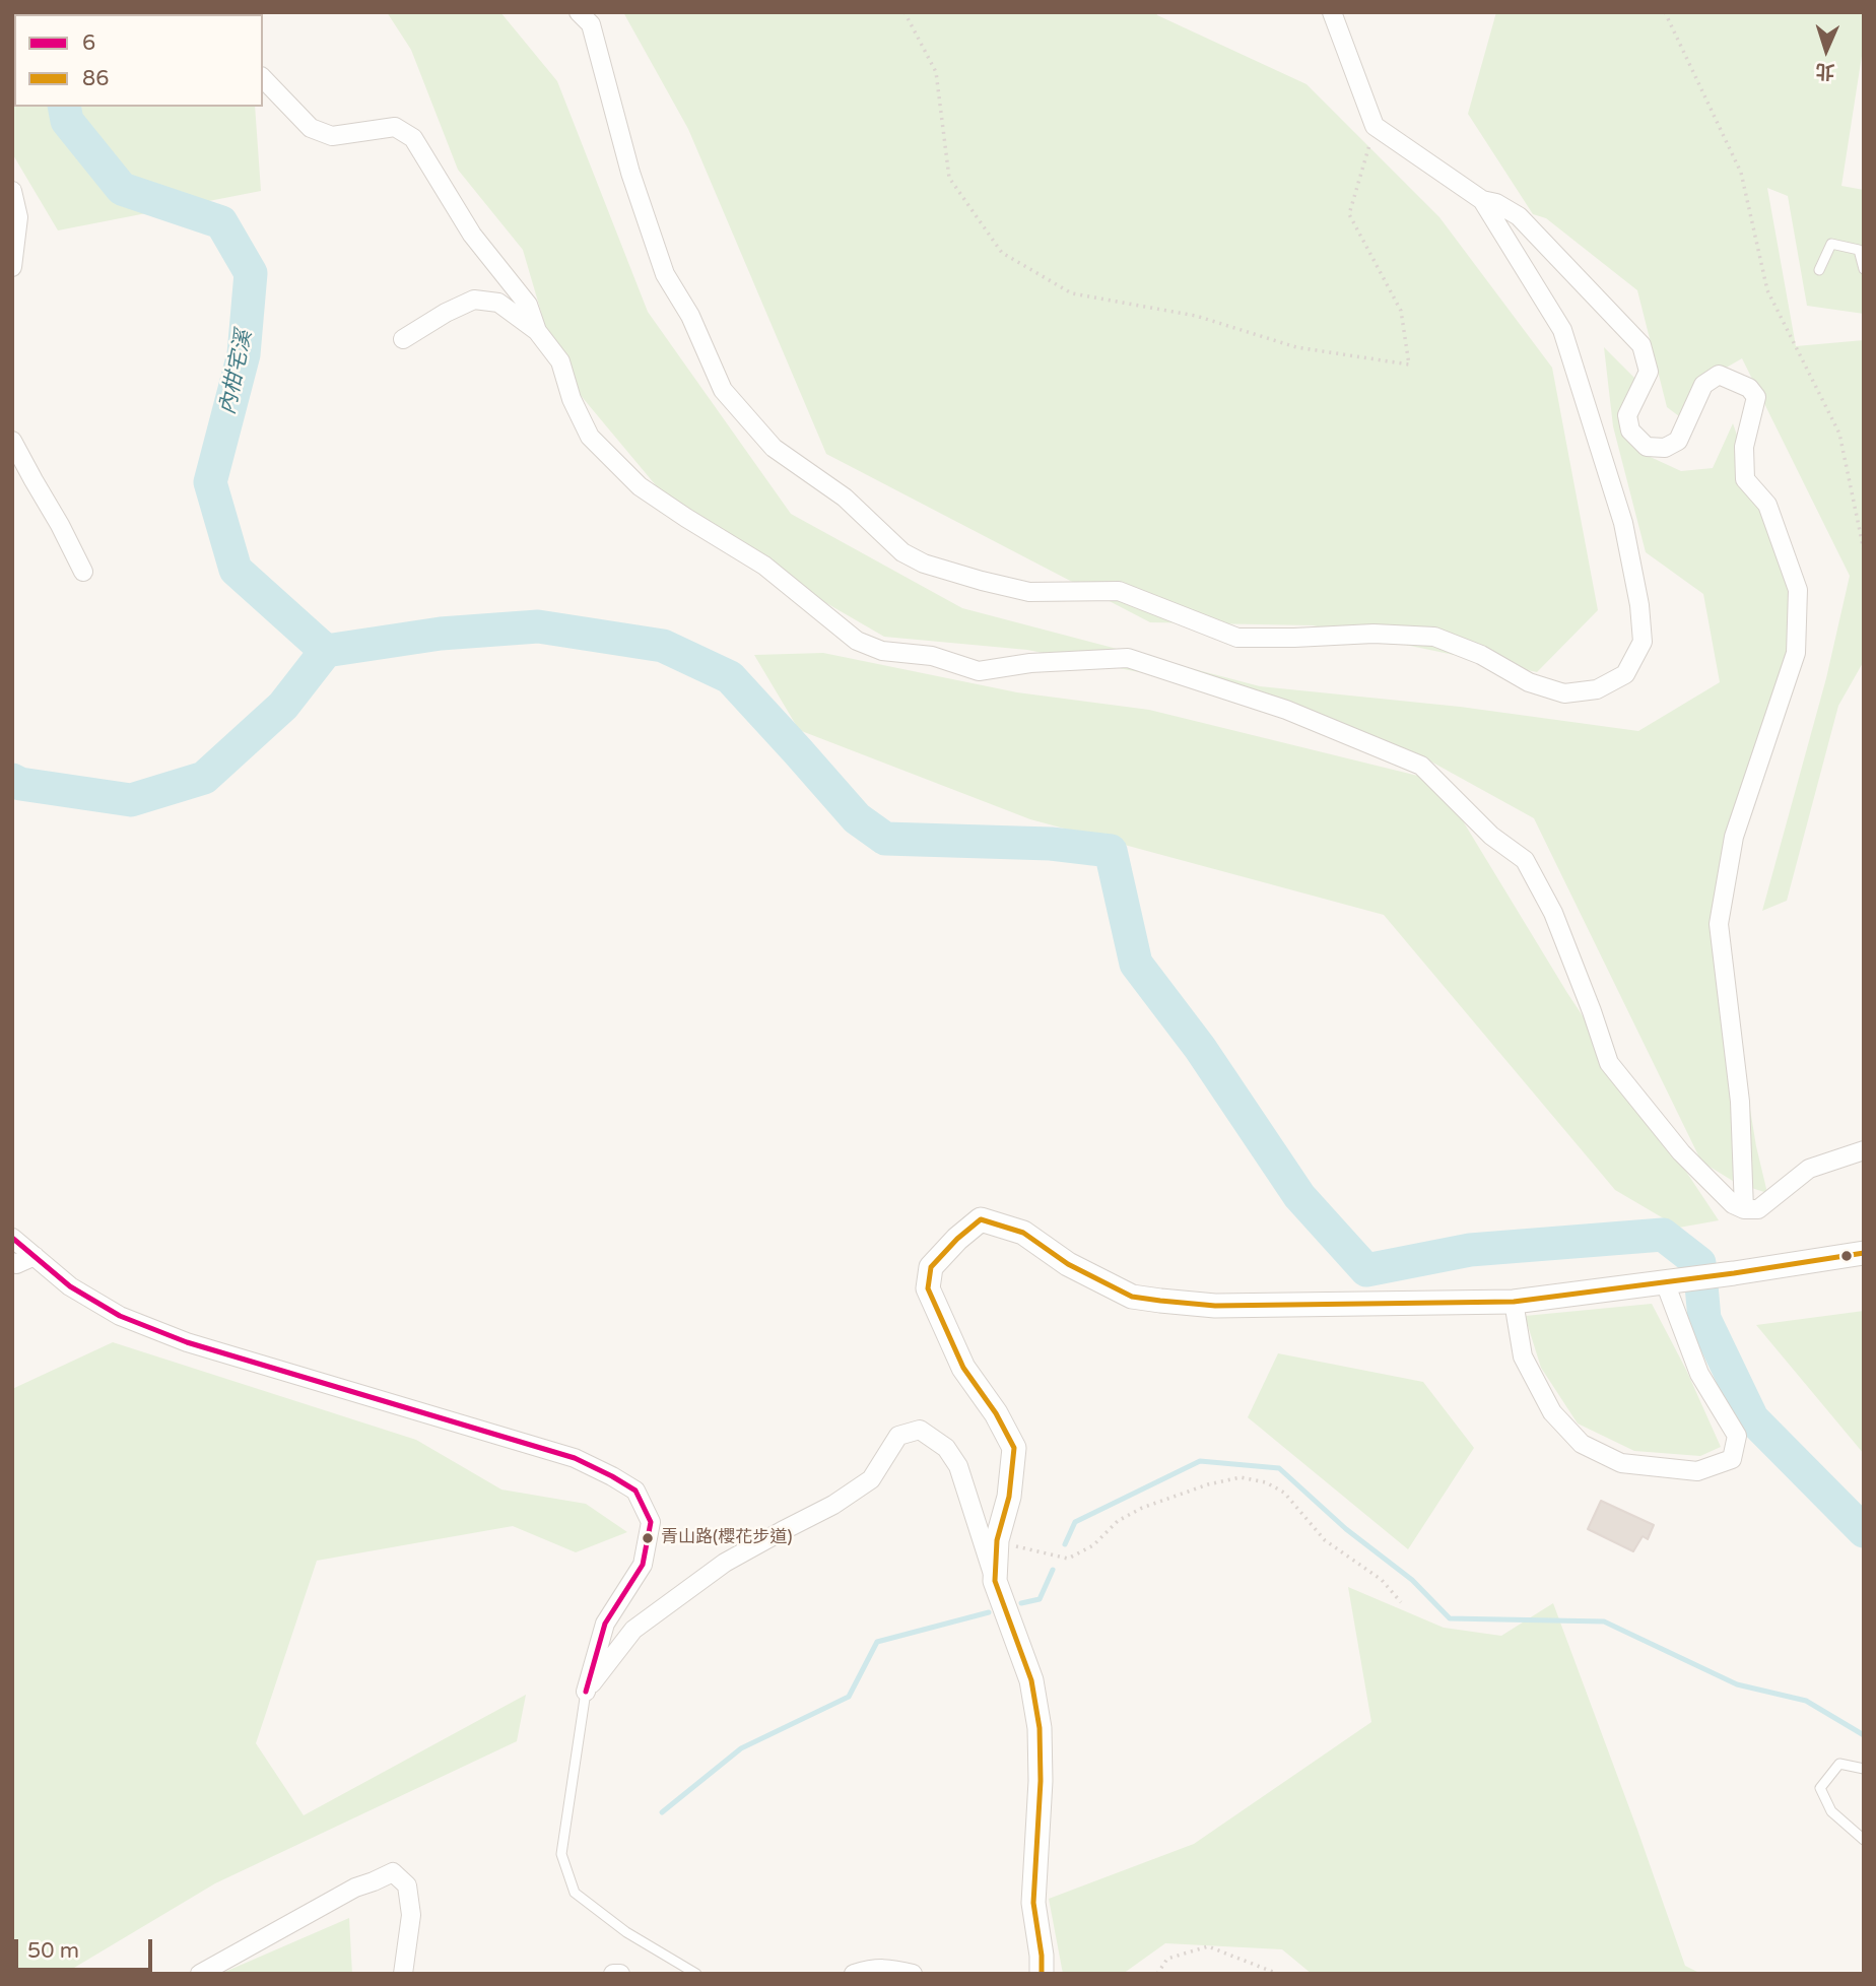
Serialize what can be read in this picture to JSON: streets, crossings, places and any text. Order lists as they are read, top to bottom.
{
  "water": ["內柑宅溪"],
  "places": ["青山路(櫻花步道)"],
  "lines": ["transit line 86", "transit line 6"],
  "legend": ["6", "86"],
  "scale_bar": "50 m",
  "north": "bottom"
}
